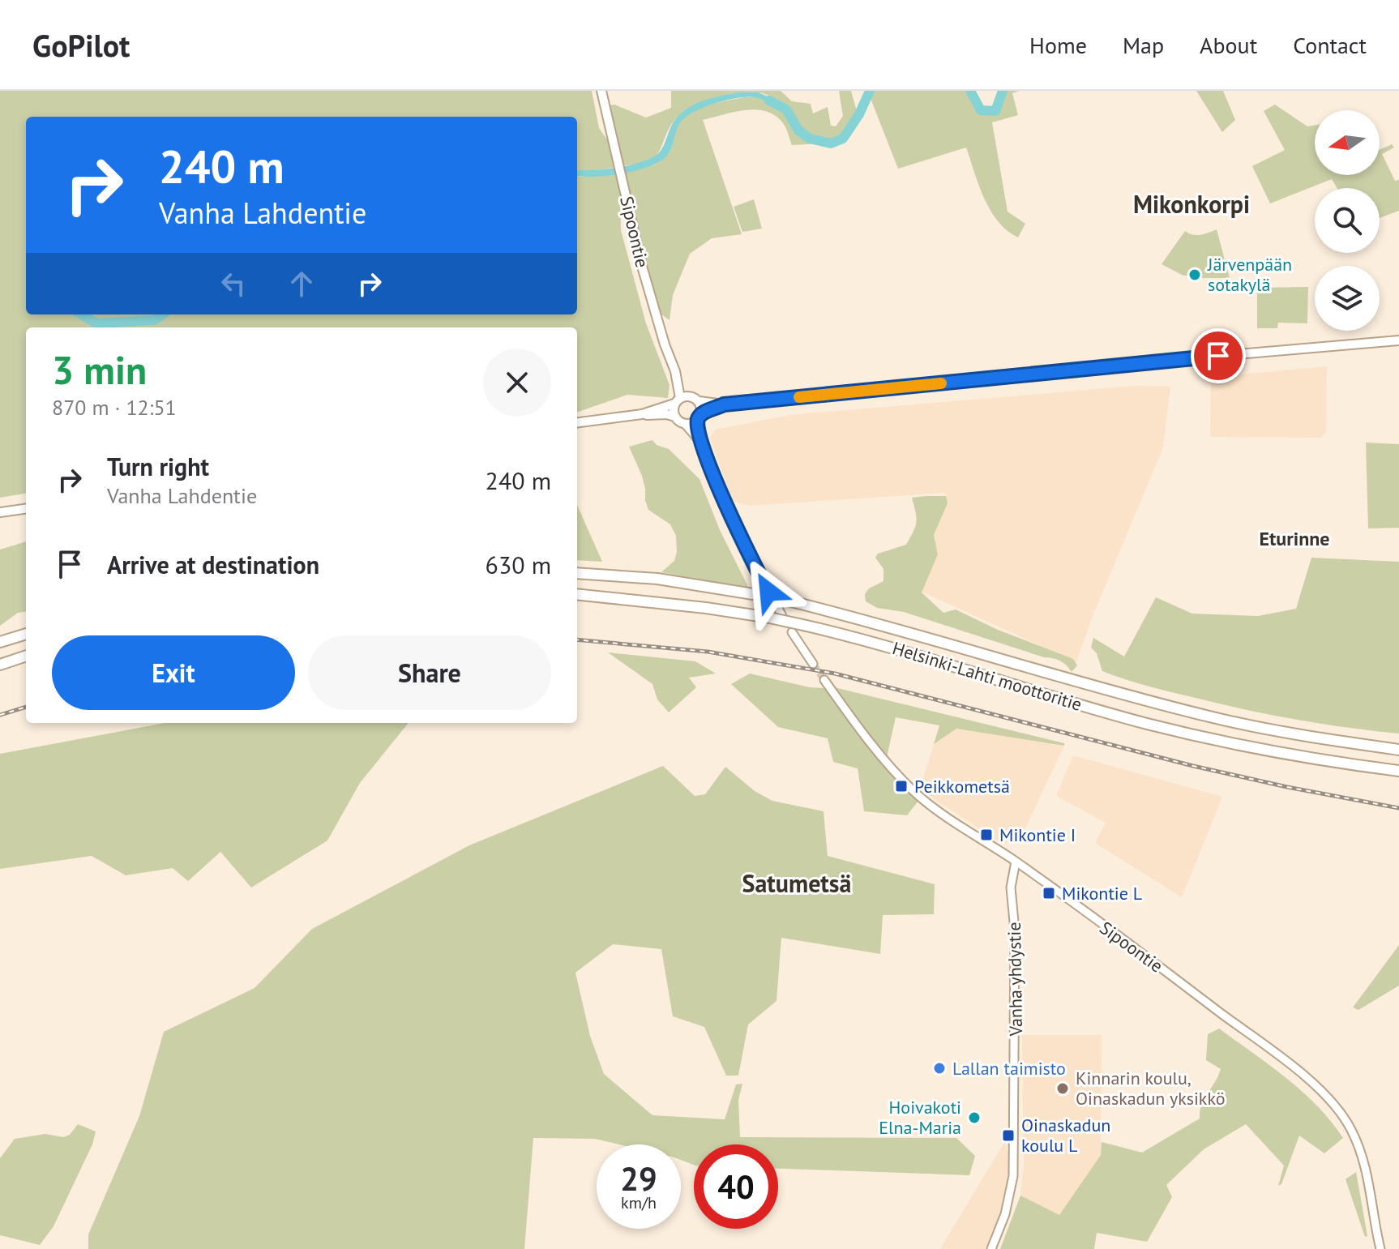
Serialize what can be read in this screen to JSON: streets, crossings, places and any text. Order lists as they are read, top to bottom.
{
  "streets": {
    "highway": ["Helsinki-Lahti moottoritie"],
    "main road": ["Sipoontie"],
    "street": ["Vanha yhdystie"]
  },
  "crossings": [
    ["Sipoontie", "Vanha yhdystie"]
  ],
  "districts": ["Mikonkorpi", "Eturinne", "Satumetsä"],
  "places": {
    "other": [
      "Järvenpään sotakylä",
      "Lallan taimisto",
      "Kinnarin koulu, Oinaskadun yksikkö",
      "Hoivakoti Elna-Maria"
    ],
    "transit": [
      "Peikkometsä",
      "Mikontie I",
      "Mikontie L",
      "Oinaskadun koulu L"
    ]
  },
  "north": "left",
  "page": {
    "header": "GoPilot",
    "nav": [
      "Home",
      "Map",
      "About",
      "Contact"
    ],
    "turn": ["240 m", "Vanha Lahdentie"],
    "heading": ["3 min", "870 m · 12:51"],
    "list": [
      {
        "name": "Turn right",
        "note": "Vanha Lahdentie",
        "value": "240 m"
      },
      {
        "name": "Arrive at destination",
        "value": "630 m"
      }
    ],
    "buttons": ["Exit", "Share"],
    "speed": "29 km/h",
    "limit": "40"
  }
}
